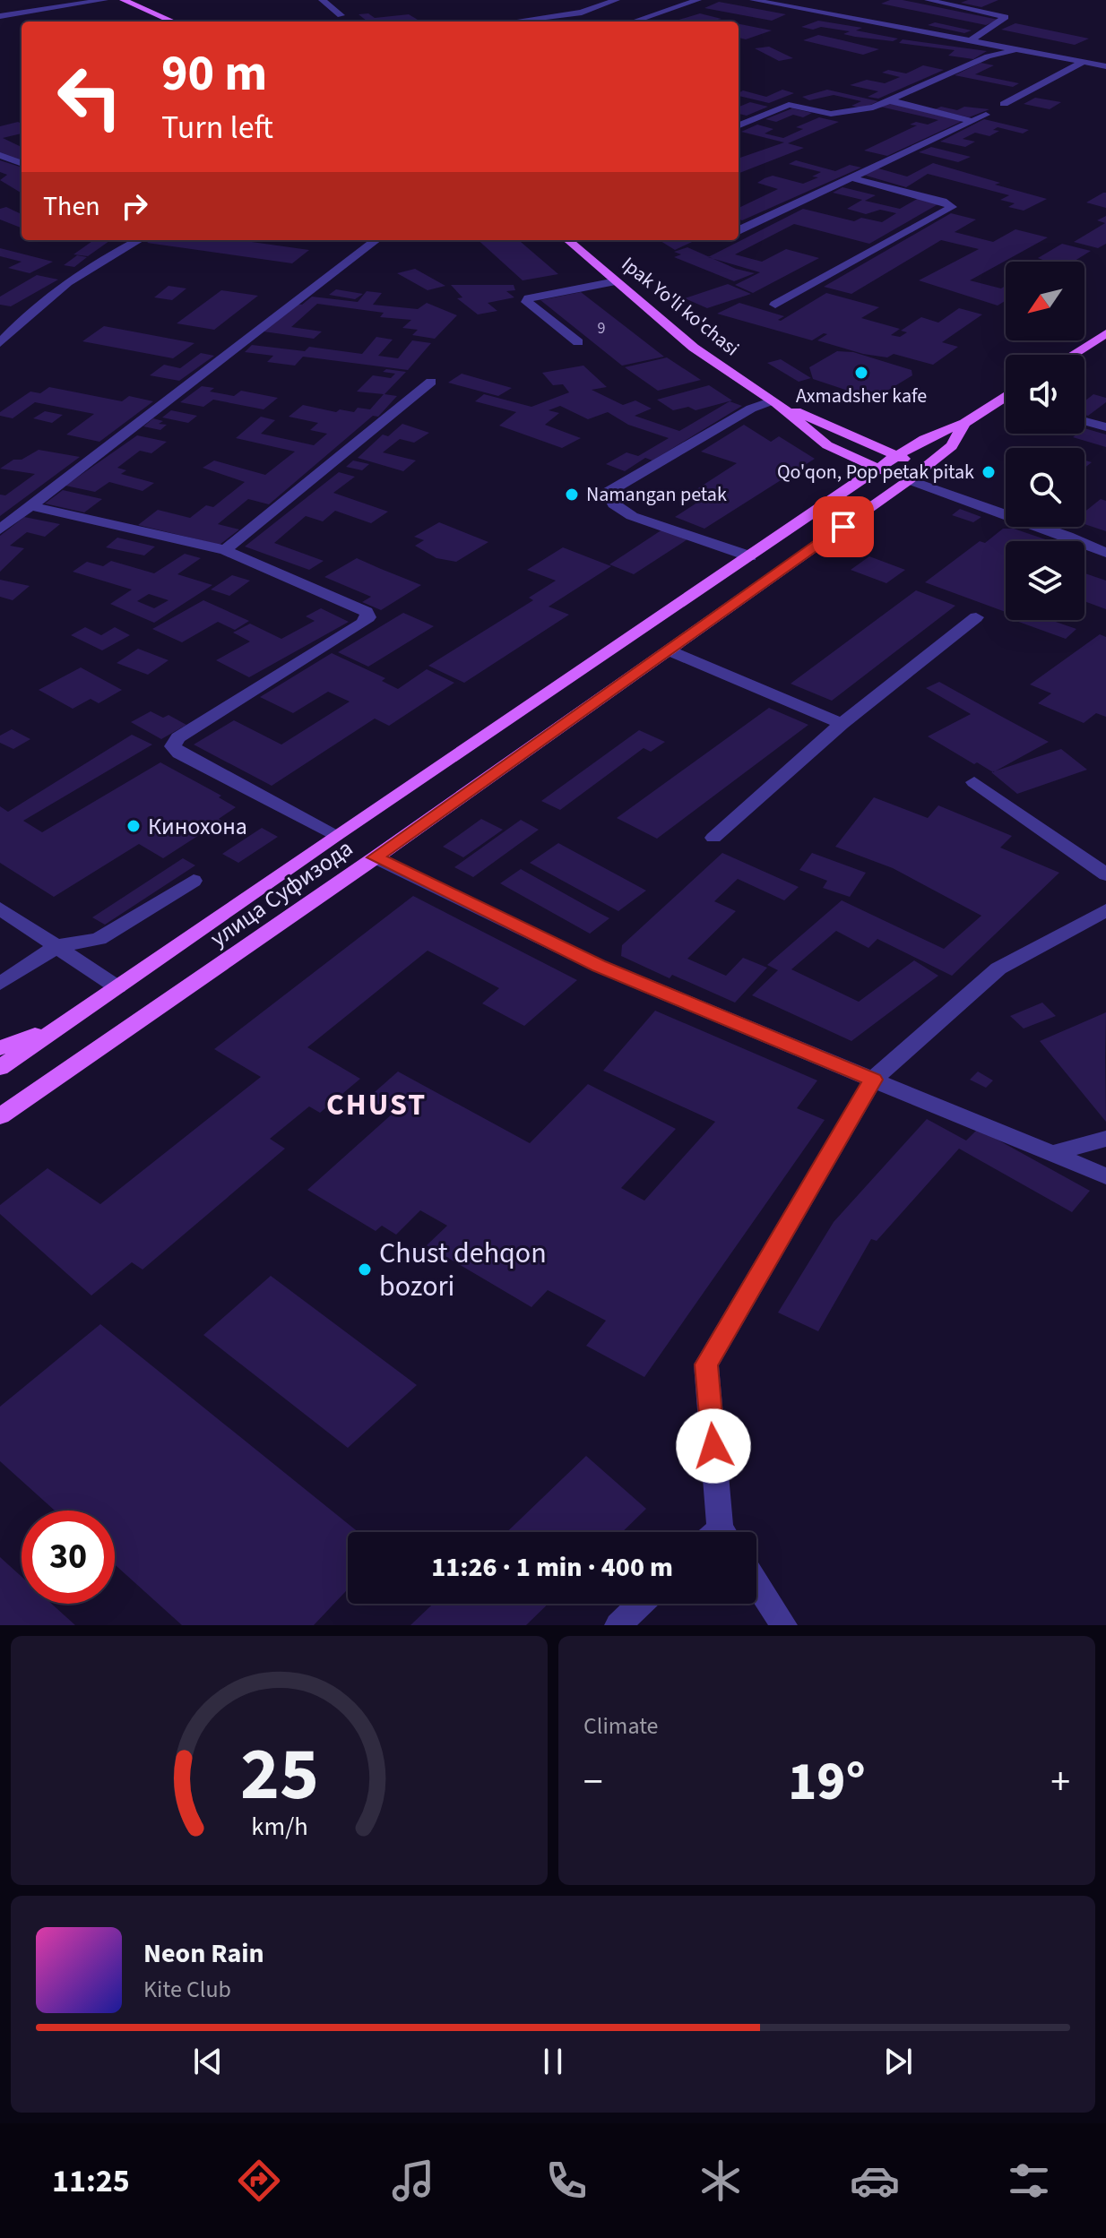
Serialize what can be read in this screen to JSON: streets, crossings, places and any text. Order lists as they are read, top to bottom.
{
  "streets": {
    "main road": ["Ipak Yo'li ko'chasi", "улица Суфизода"]
  },
  "crossings": [
    ["Ipak Yo'li ko'chasi", "улица Суфизода"]
  ],
  "districts": ["CHUST"],
  "places": [
    "Axmadsher kafe",
    "Qo'qon, Pop petak pitak",
    "Namangan petak",
    "Кинохона",
    "Chust dehqon bozori"
  ],
  "house_numbers": ["9"],
  "north": "bottom left",
  "page": {
    "turn": ["90 m", "Turn left"],
    "then": "Then",
    "limit": "30",
    "trip": "11:26 · 1 min · 400 m",
    "tile": "Climate",
    "heat": ["−", "19°", "+"],
    "song": ["Neon Rain", "Kite Club"],
    "tabs": "11:25",
    "gauge": ["25", "km/h"]
  }
}
